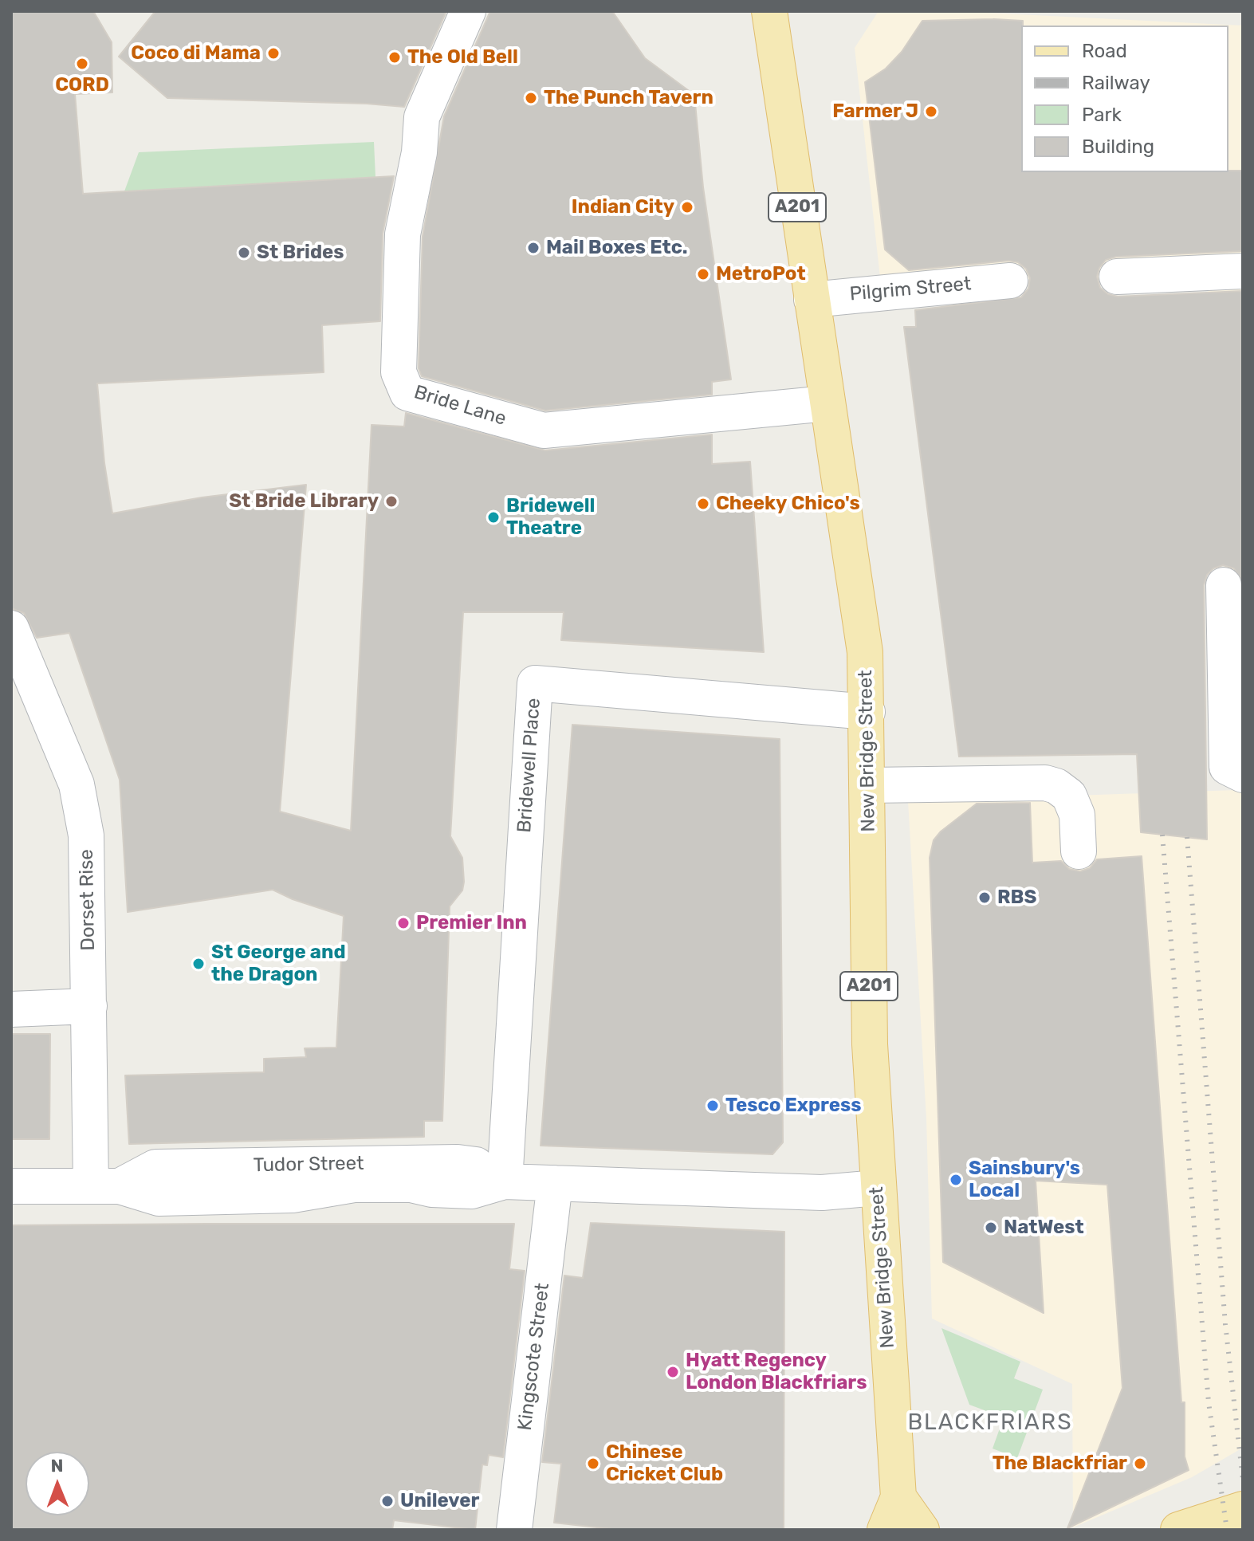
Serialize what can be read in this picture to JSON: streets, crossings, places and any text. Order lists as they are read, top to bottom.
{
  "streets": {
    "main road": ["A201", "New Bridge Street"],
    "street": [
      "Pilgrim Street",
      "Bride Lane",
      "Bridewell Place",
      "Dorset Rise",
      "Tudor Street",
      "Kingscote Street"
    ]
  },
  "crossings": [
    ["Pilgrim Street", "New Bridge Street"],
    ["Bride Lane", "New Bridge Street"],
    ["New Bridge Street", "Bridewell Place"],
    ["Bridewell Place", "Tudor Street"],
    ["Dorset Rise", "Tudor Street"]
  ],
  "districts": ["BLACKFRIARS"],
  "places": [
    "Coco di Mama",
    "The Old Bell",
    "CORD",
    "The Punch Tavern",
    "Farmer J",
    "Indian City",
    "Mail Boxes Etc.",
    "St Brides",
    "MetroPot",
    "St Bride Library",
    "Cheeky Chico's",
    "Bridewell Theatre",
    "RBS",
    "Premier Inn",
    "St George and the Dragon",
    "Tesco Express",
    "Sainsbury's Local",
    "NatWest",
    "Hyatt Regency London Blackfriars",
    "Chinese Cricket Club",
    "The Blackfriar",
    "Unilever"
  ],
  "legend": [
    "Road",
    "Railway",
    "Park",
    "Building"
  ],
  "north": "top"
}
